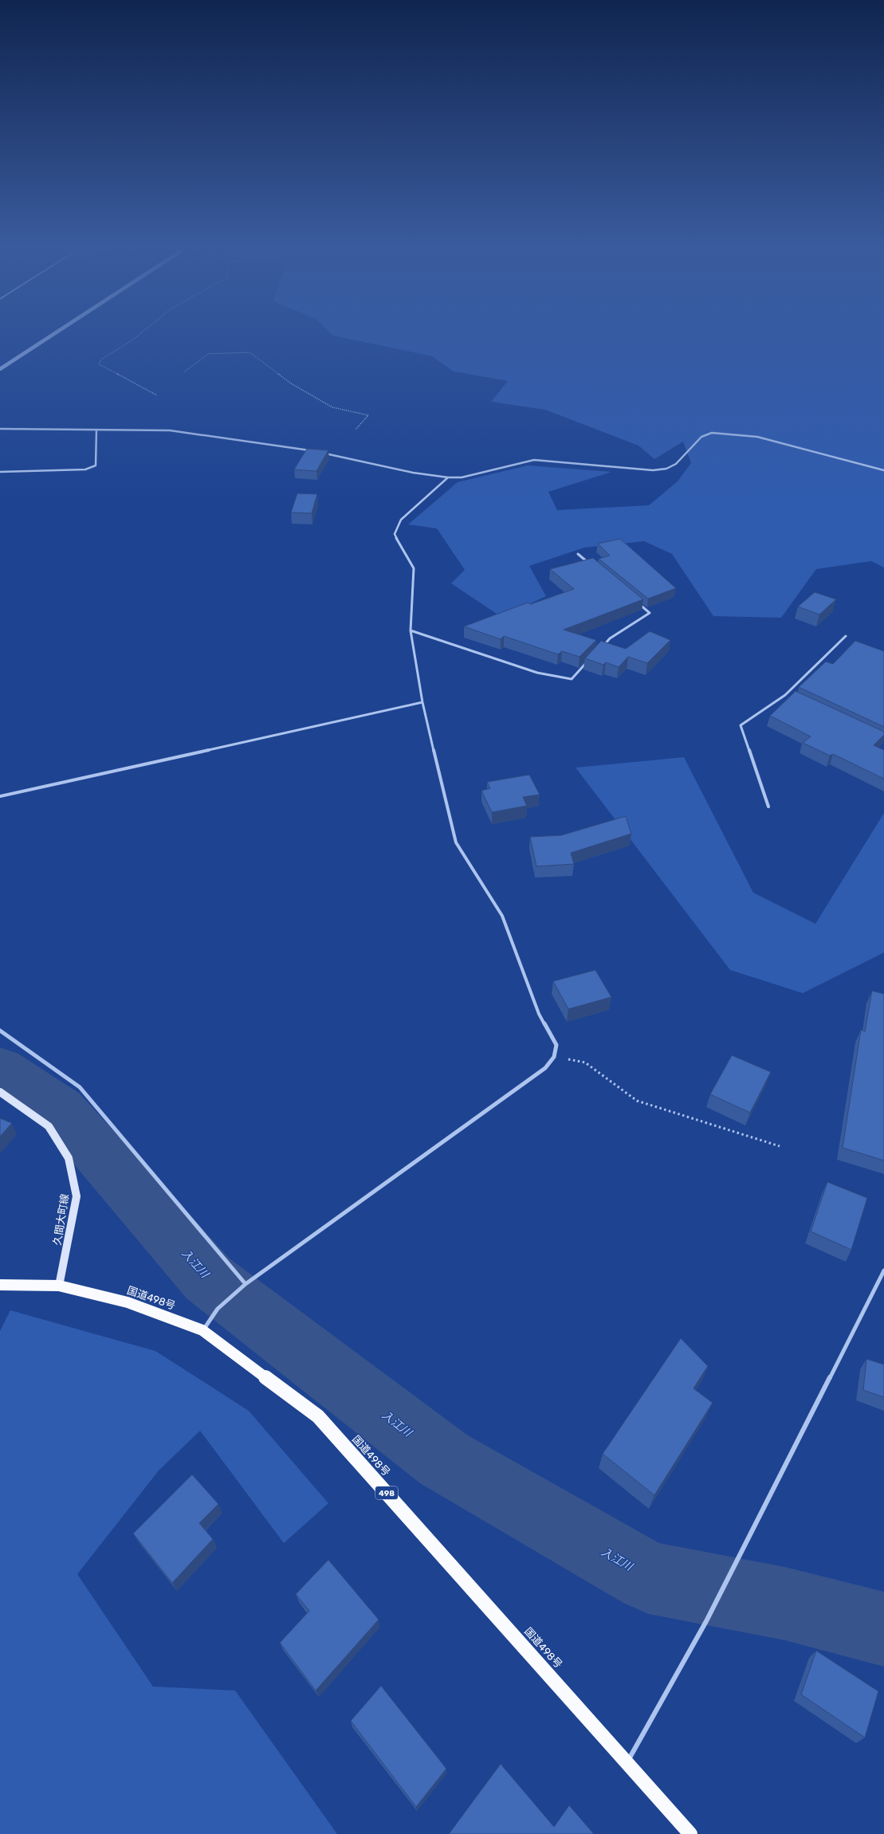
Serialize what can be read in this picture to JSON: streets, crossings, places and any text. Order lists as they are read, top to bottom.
{
  "streets": {
    "highway": ["国道498号", "498"],
    "main road": ["久間大町線"]
  },
  "crossings": [
    ["久間大町線", "国道498号"]
  ],
  "water": ["入江川"]
}
